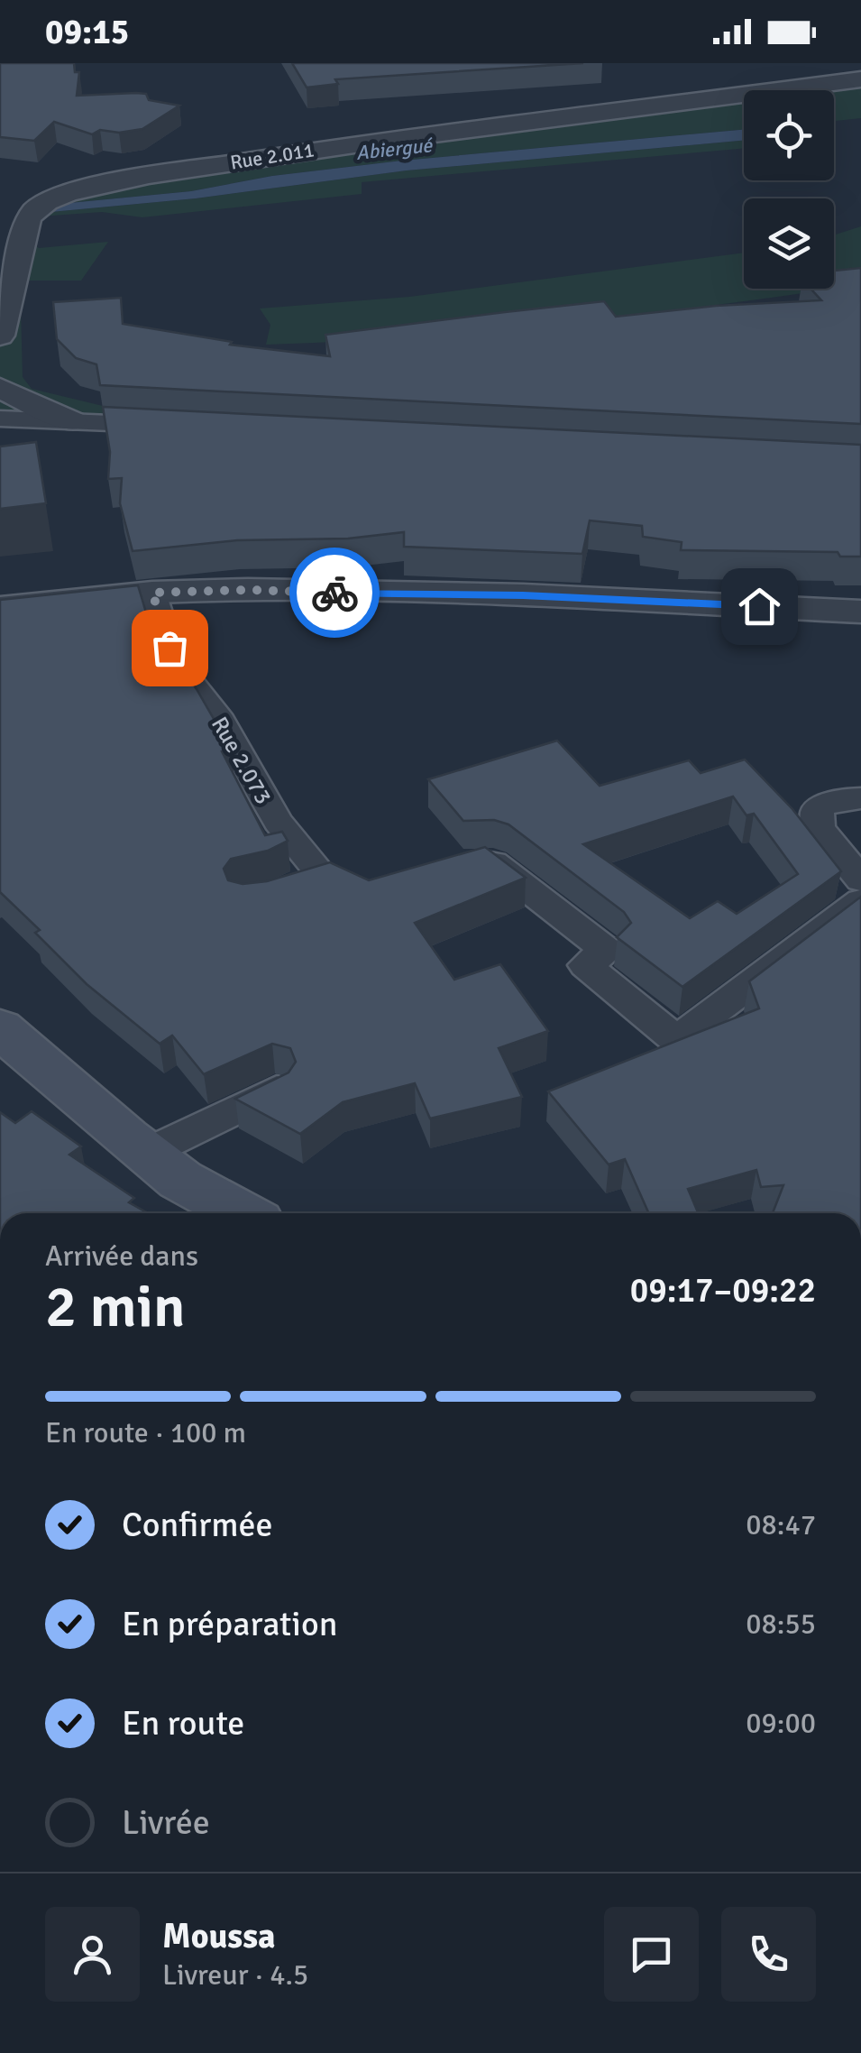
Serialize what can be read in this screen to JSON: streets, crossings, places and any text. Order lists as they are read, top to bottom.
{
  "streets": {
    "street": ["Rue 2.011", "Rue 2.073"]
  },
  "water": ["Abiergué"],
  "page": {
    "status": "09:15",
    "heading": ["2 min", "Arrivée dans", "09:17–09:22"],
    "panel": ["Moussa", "Livreur · 4.5"],
    "bar": "En route · 100 m",
    "list": [
      ["Confirmée", "08:47"],
      ["En préparation", "08:55"],
      ["En route", "09:00"],
      "Livrée"
    ]
  }
}
